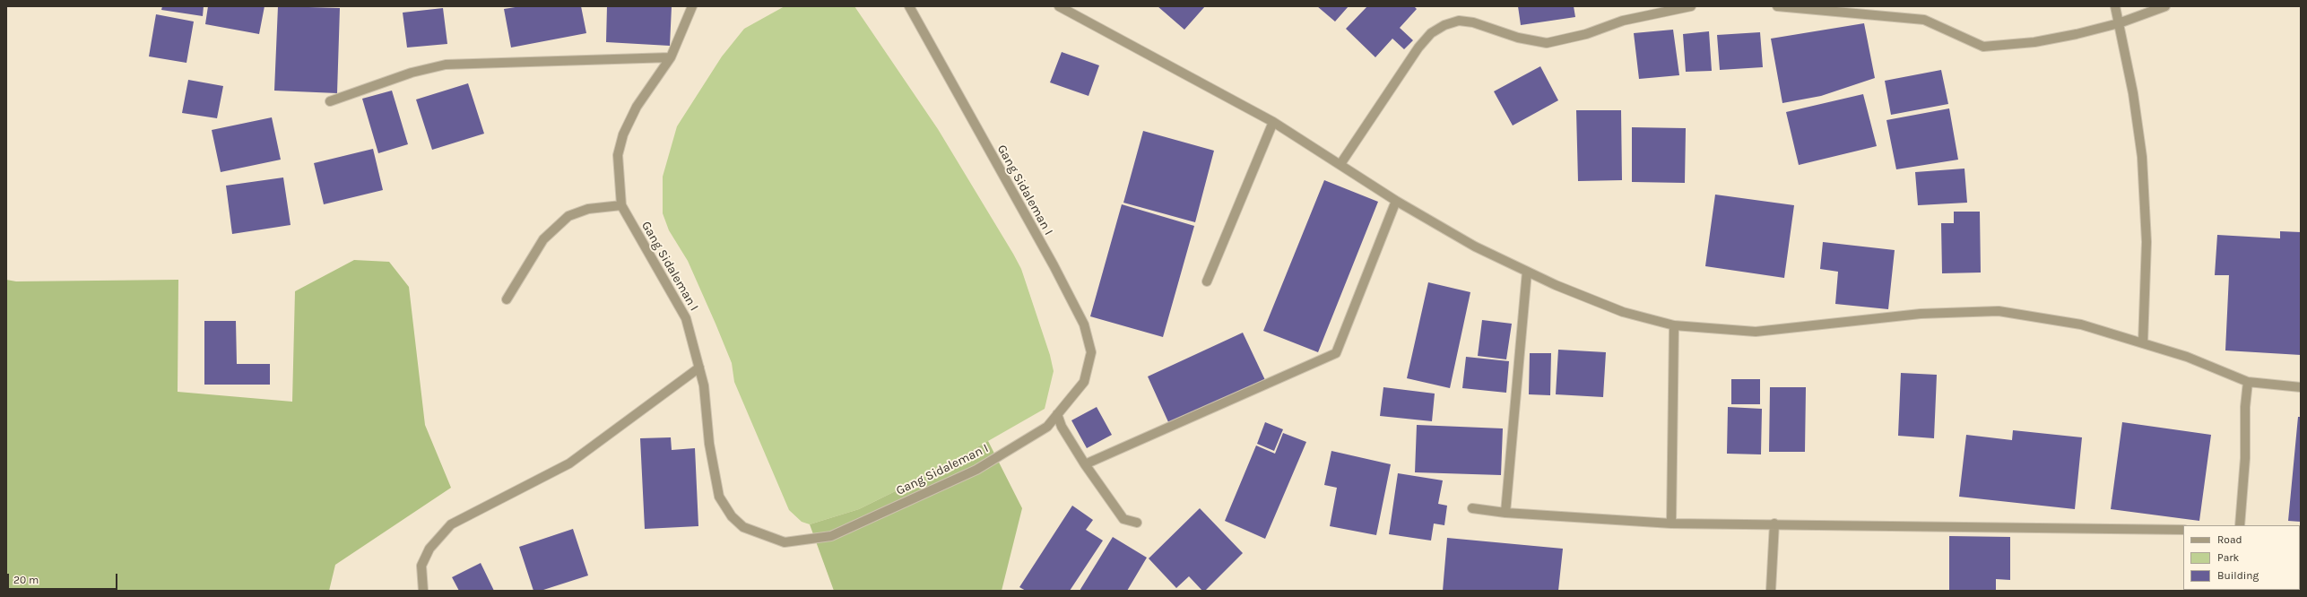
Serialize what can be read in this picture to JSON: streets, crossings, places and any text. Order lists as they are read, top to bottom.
{
  "streets": {
    "street": ["Gang Sidaleman I"]
  },
  "legend": ["Road", "Park", "Building"],
  "scale_bar": "20 m"
}
